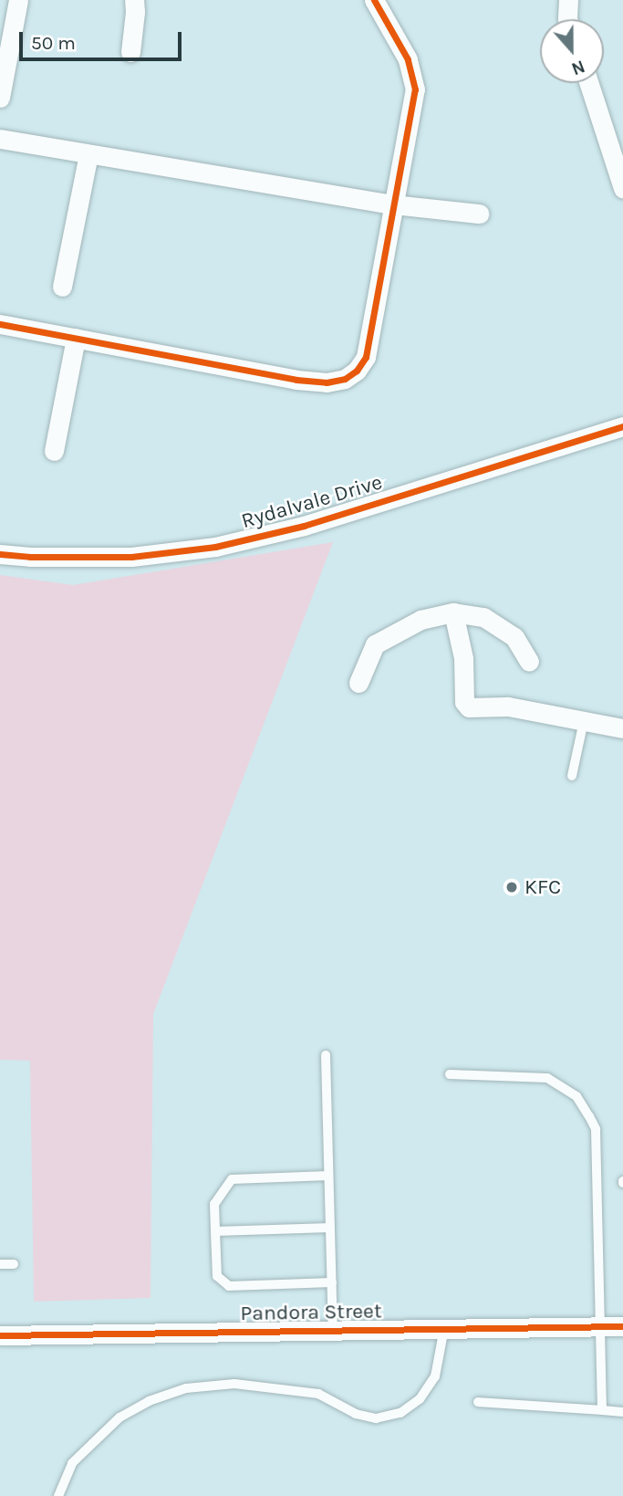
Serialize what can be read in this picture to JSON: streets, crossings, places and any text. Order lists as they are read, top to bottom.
{
  "streets": {
    "street": ["Rydalvale Drive", "Pandora Street"]
  },
  "places": ["KFC"],
  "scale_bar": "50 m",
  "north": "bottom"
}
